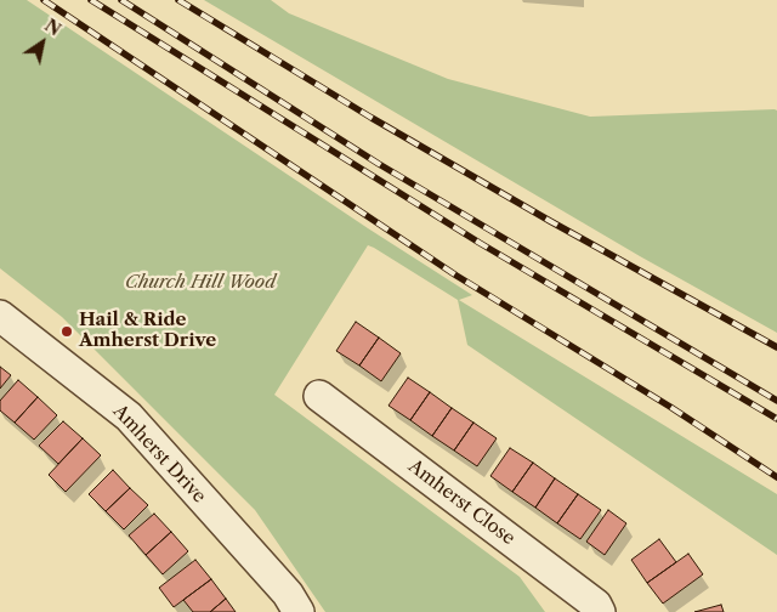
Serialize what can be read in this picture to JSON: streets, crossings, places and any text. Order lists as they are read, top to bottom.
{
  "streets": {
    "street": ["Amherst Drive", "Amherst Close"]
  },
  "parks": ["Church Hill Wood"],
  "places": ["Hail & Ride Amherst Drive"],
  "north": "top right"
}
